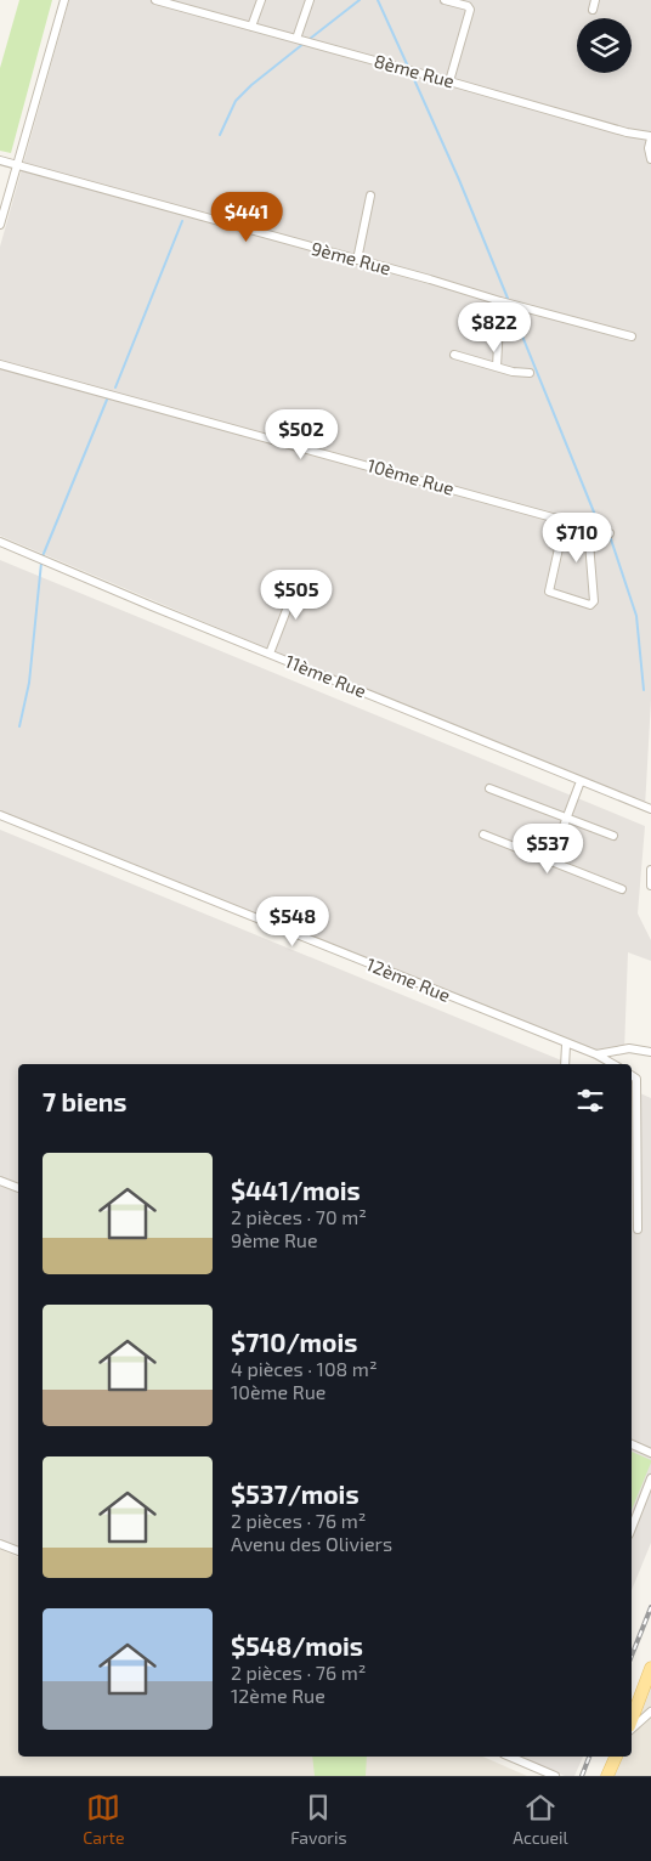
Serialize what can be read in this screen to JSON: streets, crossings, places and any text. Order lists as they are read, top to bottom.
{
  "streets": {
    "street": [
      "8ème Rue",
      "9ème Rue",
      "10ème Rue",
      "11ème Rue",
      "12ème Rue"
    ]
  },
  "page": {
    "price": [
      "$441",
      "$822",
      "$502",
      "$710",
      "$505",
      "$537",
      "$548"
    ],
    "heading": "7 biens",
    "list": [
      {
        "name": "$441/mois",
        "note": "2 pièces · 70 m² · 9ème Rue"
      },
      {
        "name": "$710/mois",
        "note": "4 pièces · 108 m² · 10ème Rue"
      },
      {
        "name": "$537/mois",
        "note": "2 pièces · 76 m² · Avenu des Oliviers"
      },
      {
        "name": "$548/mois",
        "note": "2 pièces · 76 m² · 12ème Rue"
      }
    ],
    "tabs": ["Carte", "Favoris", "Accueil"]
  }
}
